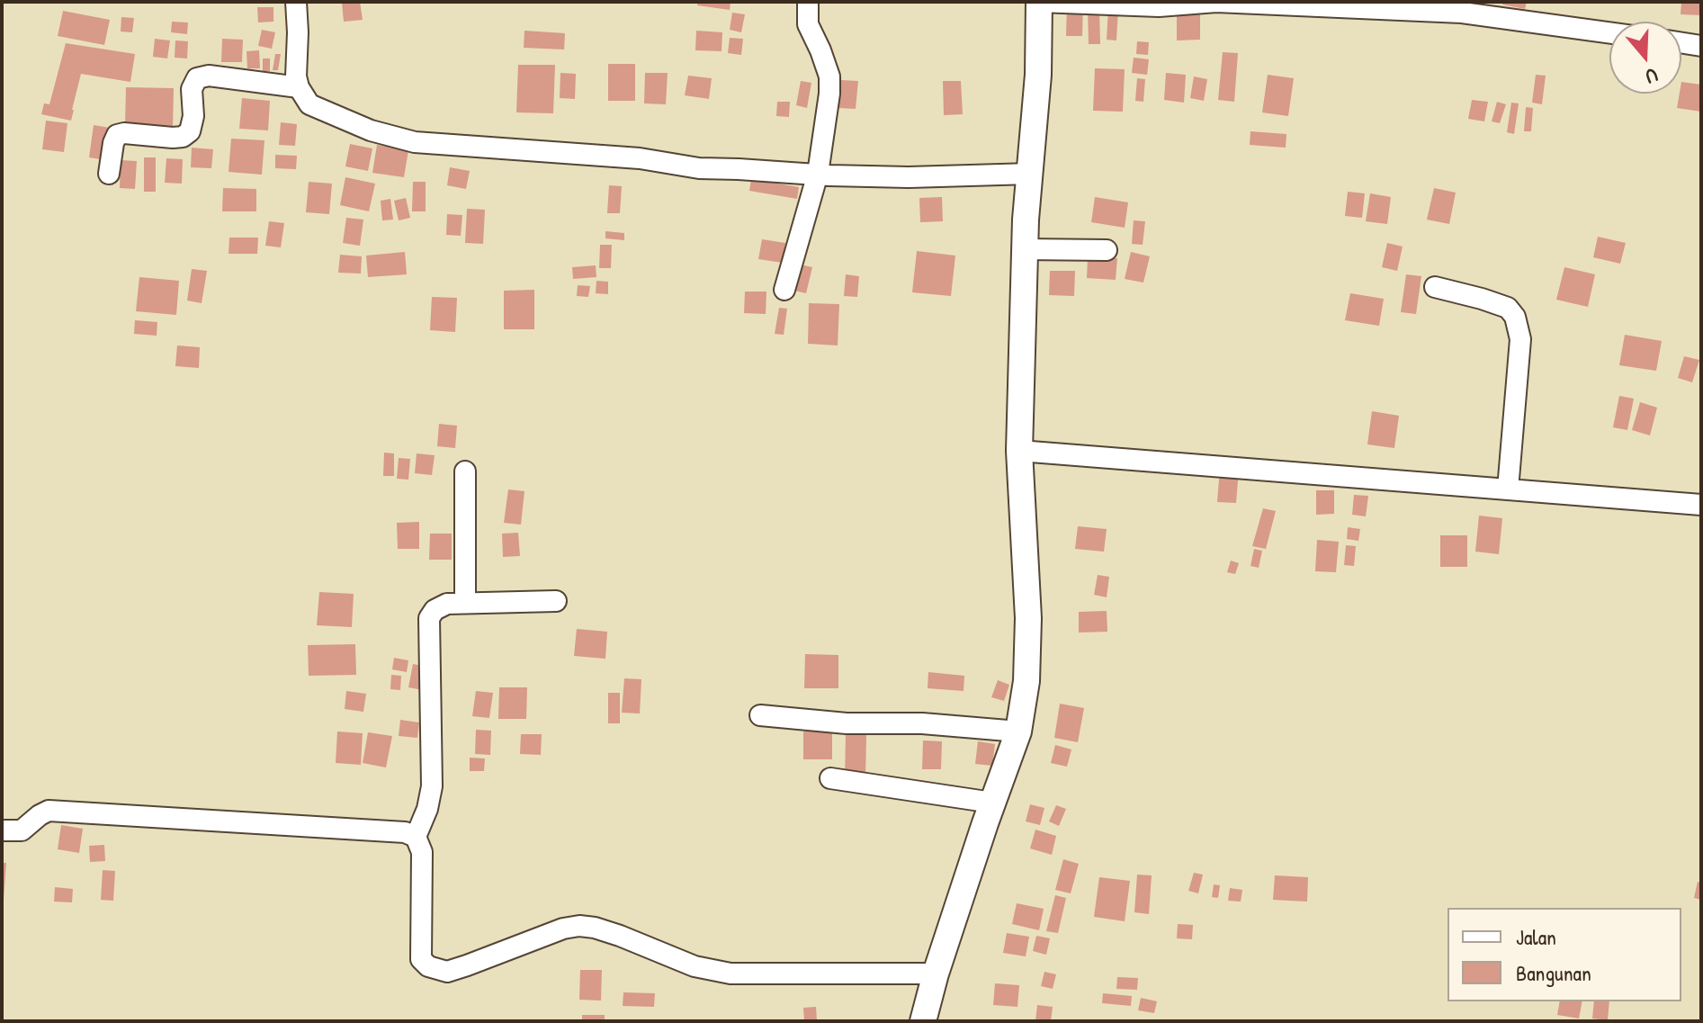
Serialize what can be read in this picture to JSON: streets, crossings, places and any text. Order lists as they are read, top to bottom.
{
  "legend": ["Jalan", "Bangunan"],
  "north": "bottom"
}
